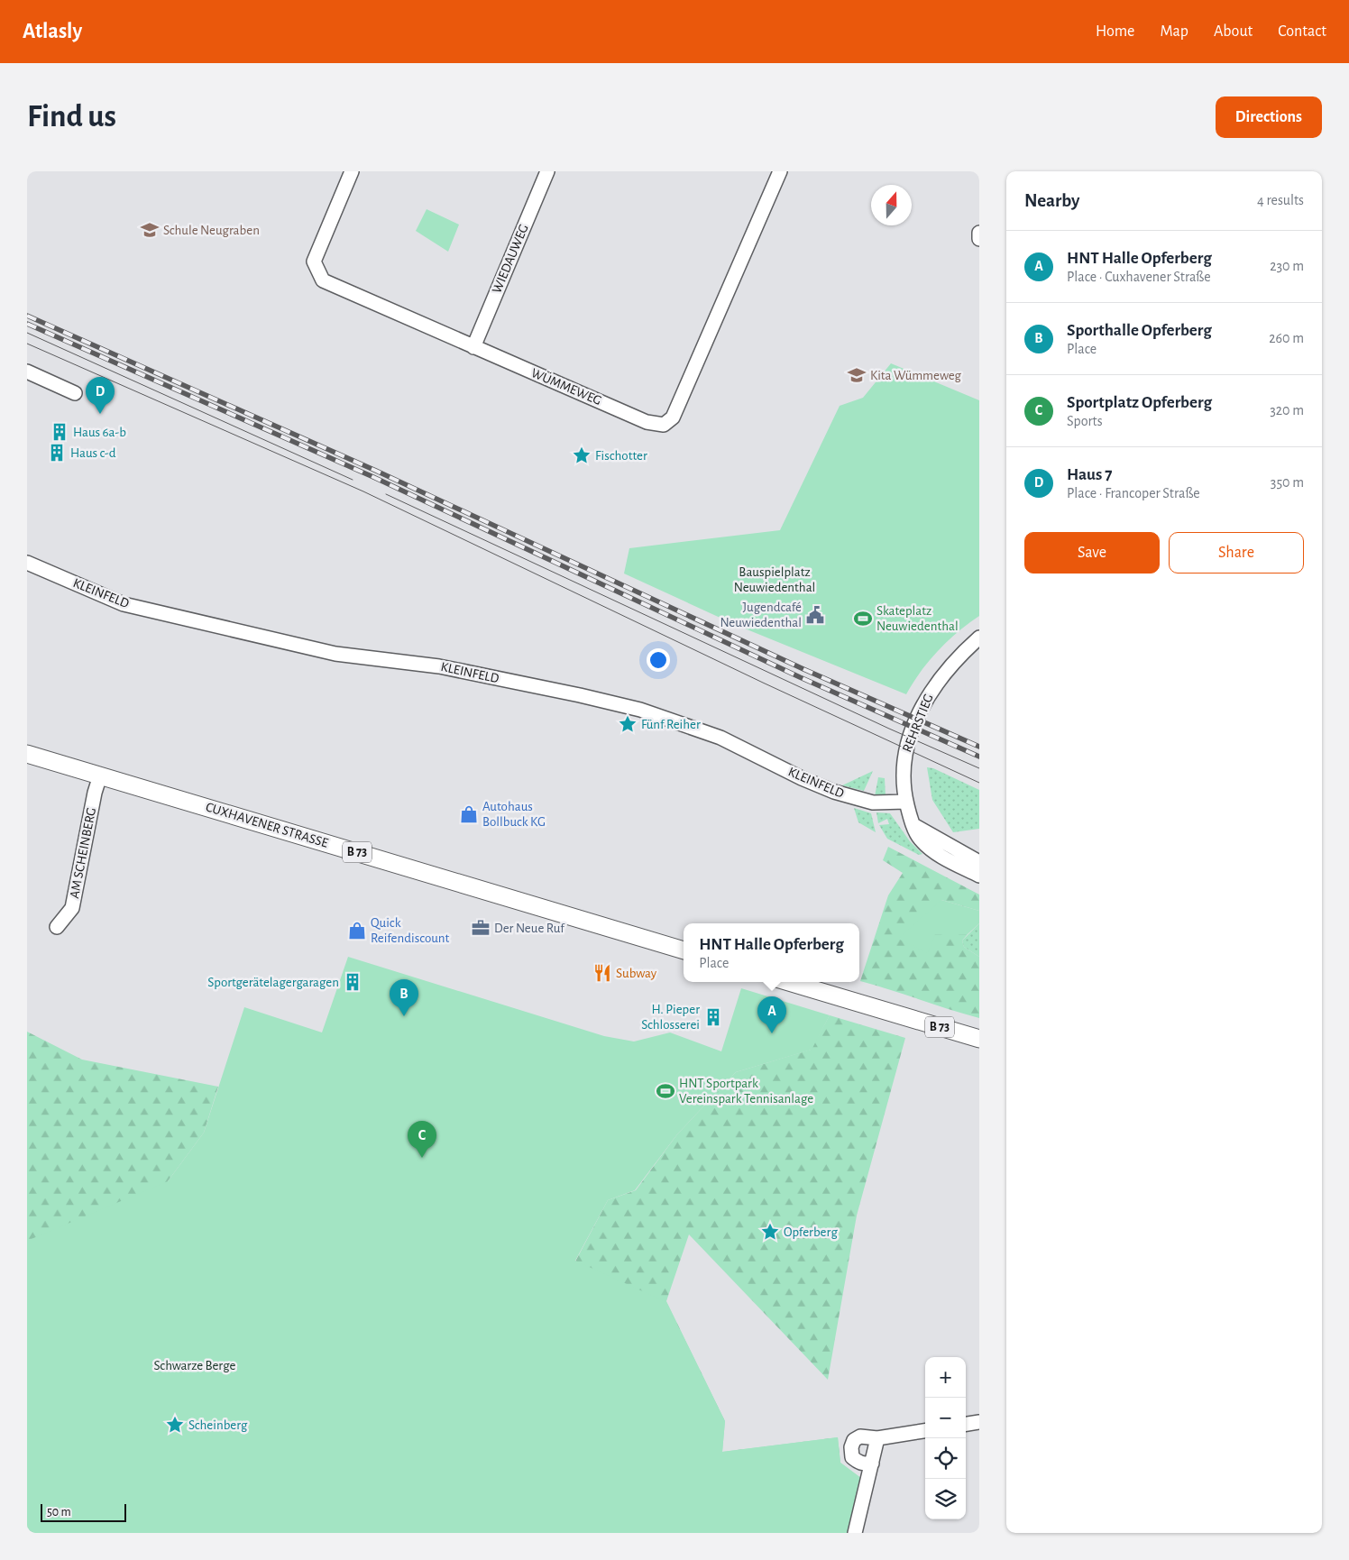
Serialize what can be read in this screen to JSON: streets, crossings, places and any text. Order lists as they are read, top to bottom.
{
  "streets": {
    "main road": ["CUXHAVENER STRASSE", "B 73"],
    "street": [
      "WIEDAUWEG",
      "WÜMMEWEG",
      "KLEINFELD",
      "REHRSTIEG",
      "AM SCHEINBERG"
    ]
  },
  "crossings": [
    ["WIEDAUWEG", "WÜMMEWEG"],
    ["KLEINFELD", "REHRSTIEG"],
    ["CUXHAVENER STRASSE", "AM SCHEINBERG"]
  ],
  "parks": ["Bauspielplatz Neuwiedenthal", "Schwarze Berge"],
  "places": {
    "school or university": ["Schule Neugraben", "Kita Wümmeweg"],
    "building": [
      "Haus 6a-b",
      "Haus c-d",
      "Sportgerätelagergaragen",
      "H. Pieper Schlosserei"
    ],
    "place": [
      "Fischotter",
      "Fünf Reiher",
      "Opferberg",
      "Scheinberg"
    ],
    "public building": ["Jugendcafé Neuwiedenthal"],
    "sports": ["Skateplatz Neuwiedenthal", "HNT Sportpark Vereinspark Tennisanlage"],
    "shop": ["Autohaus Bollbuck KG", "Quick Reifendiscount"],
    "office": ["Der Neue Ruf"],
    "restaurant": ["Subway"]
  },
  "scale_bar": "50 m",
  "north": "top",
  "page": {
    "header": "Atlasly",
    "nav": [
      "Home",
      "Map",
      "About",
      "Contact"
    ],
    "buttons": [
      "Directions",
      ["Save", "Share"]
    ],
    "title": "Find us",
    "heading": ["Nearby", "4 results"],
    "list": [
      {
        "mark": "A",
        "name": "HNT Halle Opferberg",
        "note": "Place · Cuxhavener Straße",
        "value": "230 m"
      },
      {
        "mark": "B",
        "name": "Sporthalle Opferberg",
        "note": "Place",
        "value": "260 m"
      },
      {
        "mark": "C",
        "name": "Sportplatz Opferberg",
        "note": "Sports",
        "value": "320 m"
      },
      {
        "mark": "D",
        "name": "Haus 7",
        "note": "Place · Francoper Straße",
        "value": "350 m"
      }
    ],
    "pins": [
      "D",
      "B",
      "A",
      "C"
    ],
    "popup": ["HNT Halle Opferberg", "Place"],
    "map_buttons": ["+", "−"],
    "scale": "50 m"
  }
}
